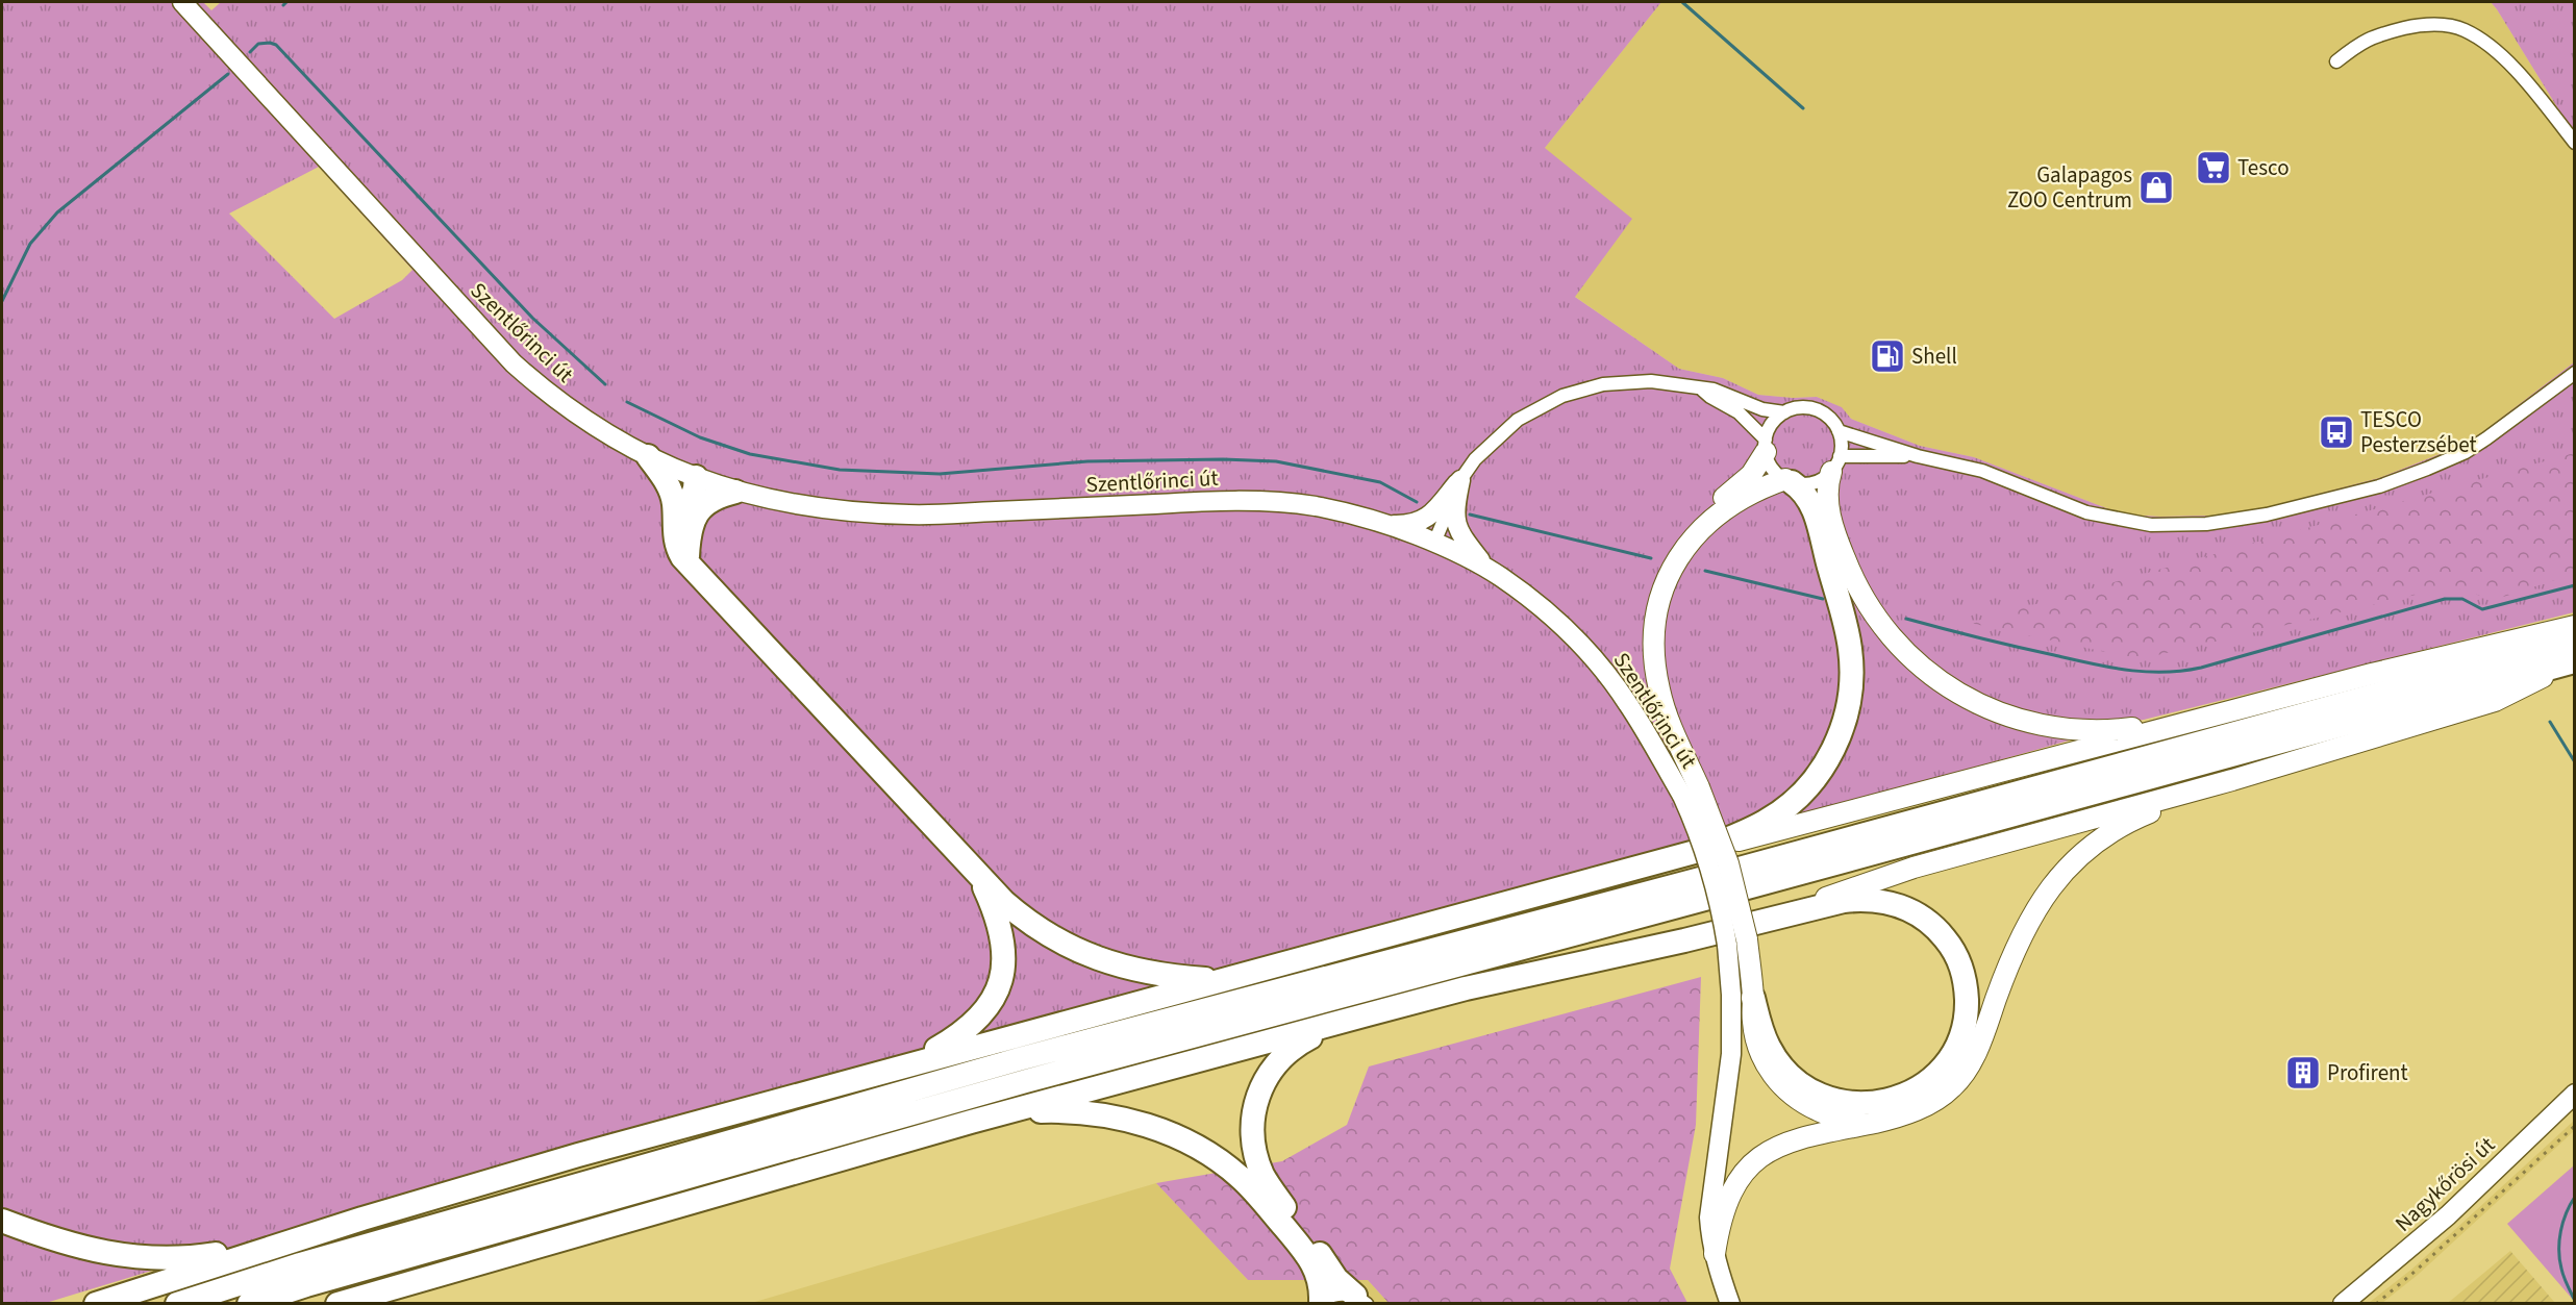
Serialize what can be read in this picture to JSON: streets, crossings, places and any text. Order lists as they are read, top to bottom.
{
  "streets": {
    "main road": ["Szentlőrinci út", "Nagykőrösi út"]
  },
  "places": {
    "supermarket": ["Tesco"],
    "shop": ["Galapagos ZOO Centrum"],
    "fuel station": ["Shell"],
    "bus stop": ["TESCO Pesterzsébet"],
    "building": ["Profirent"]
  }
}
